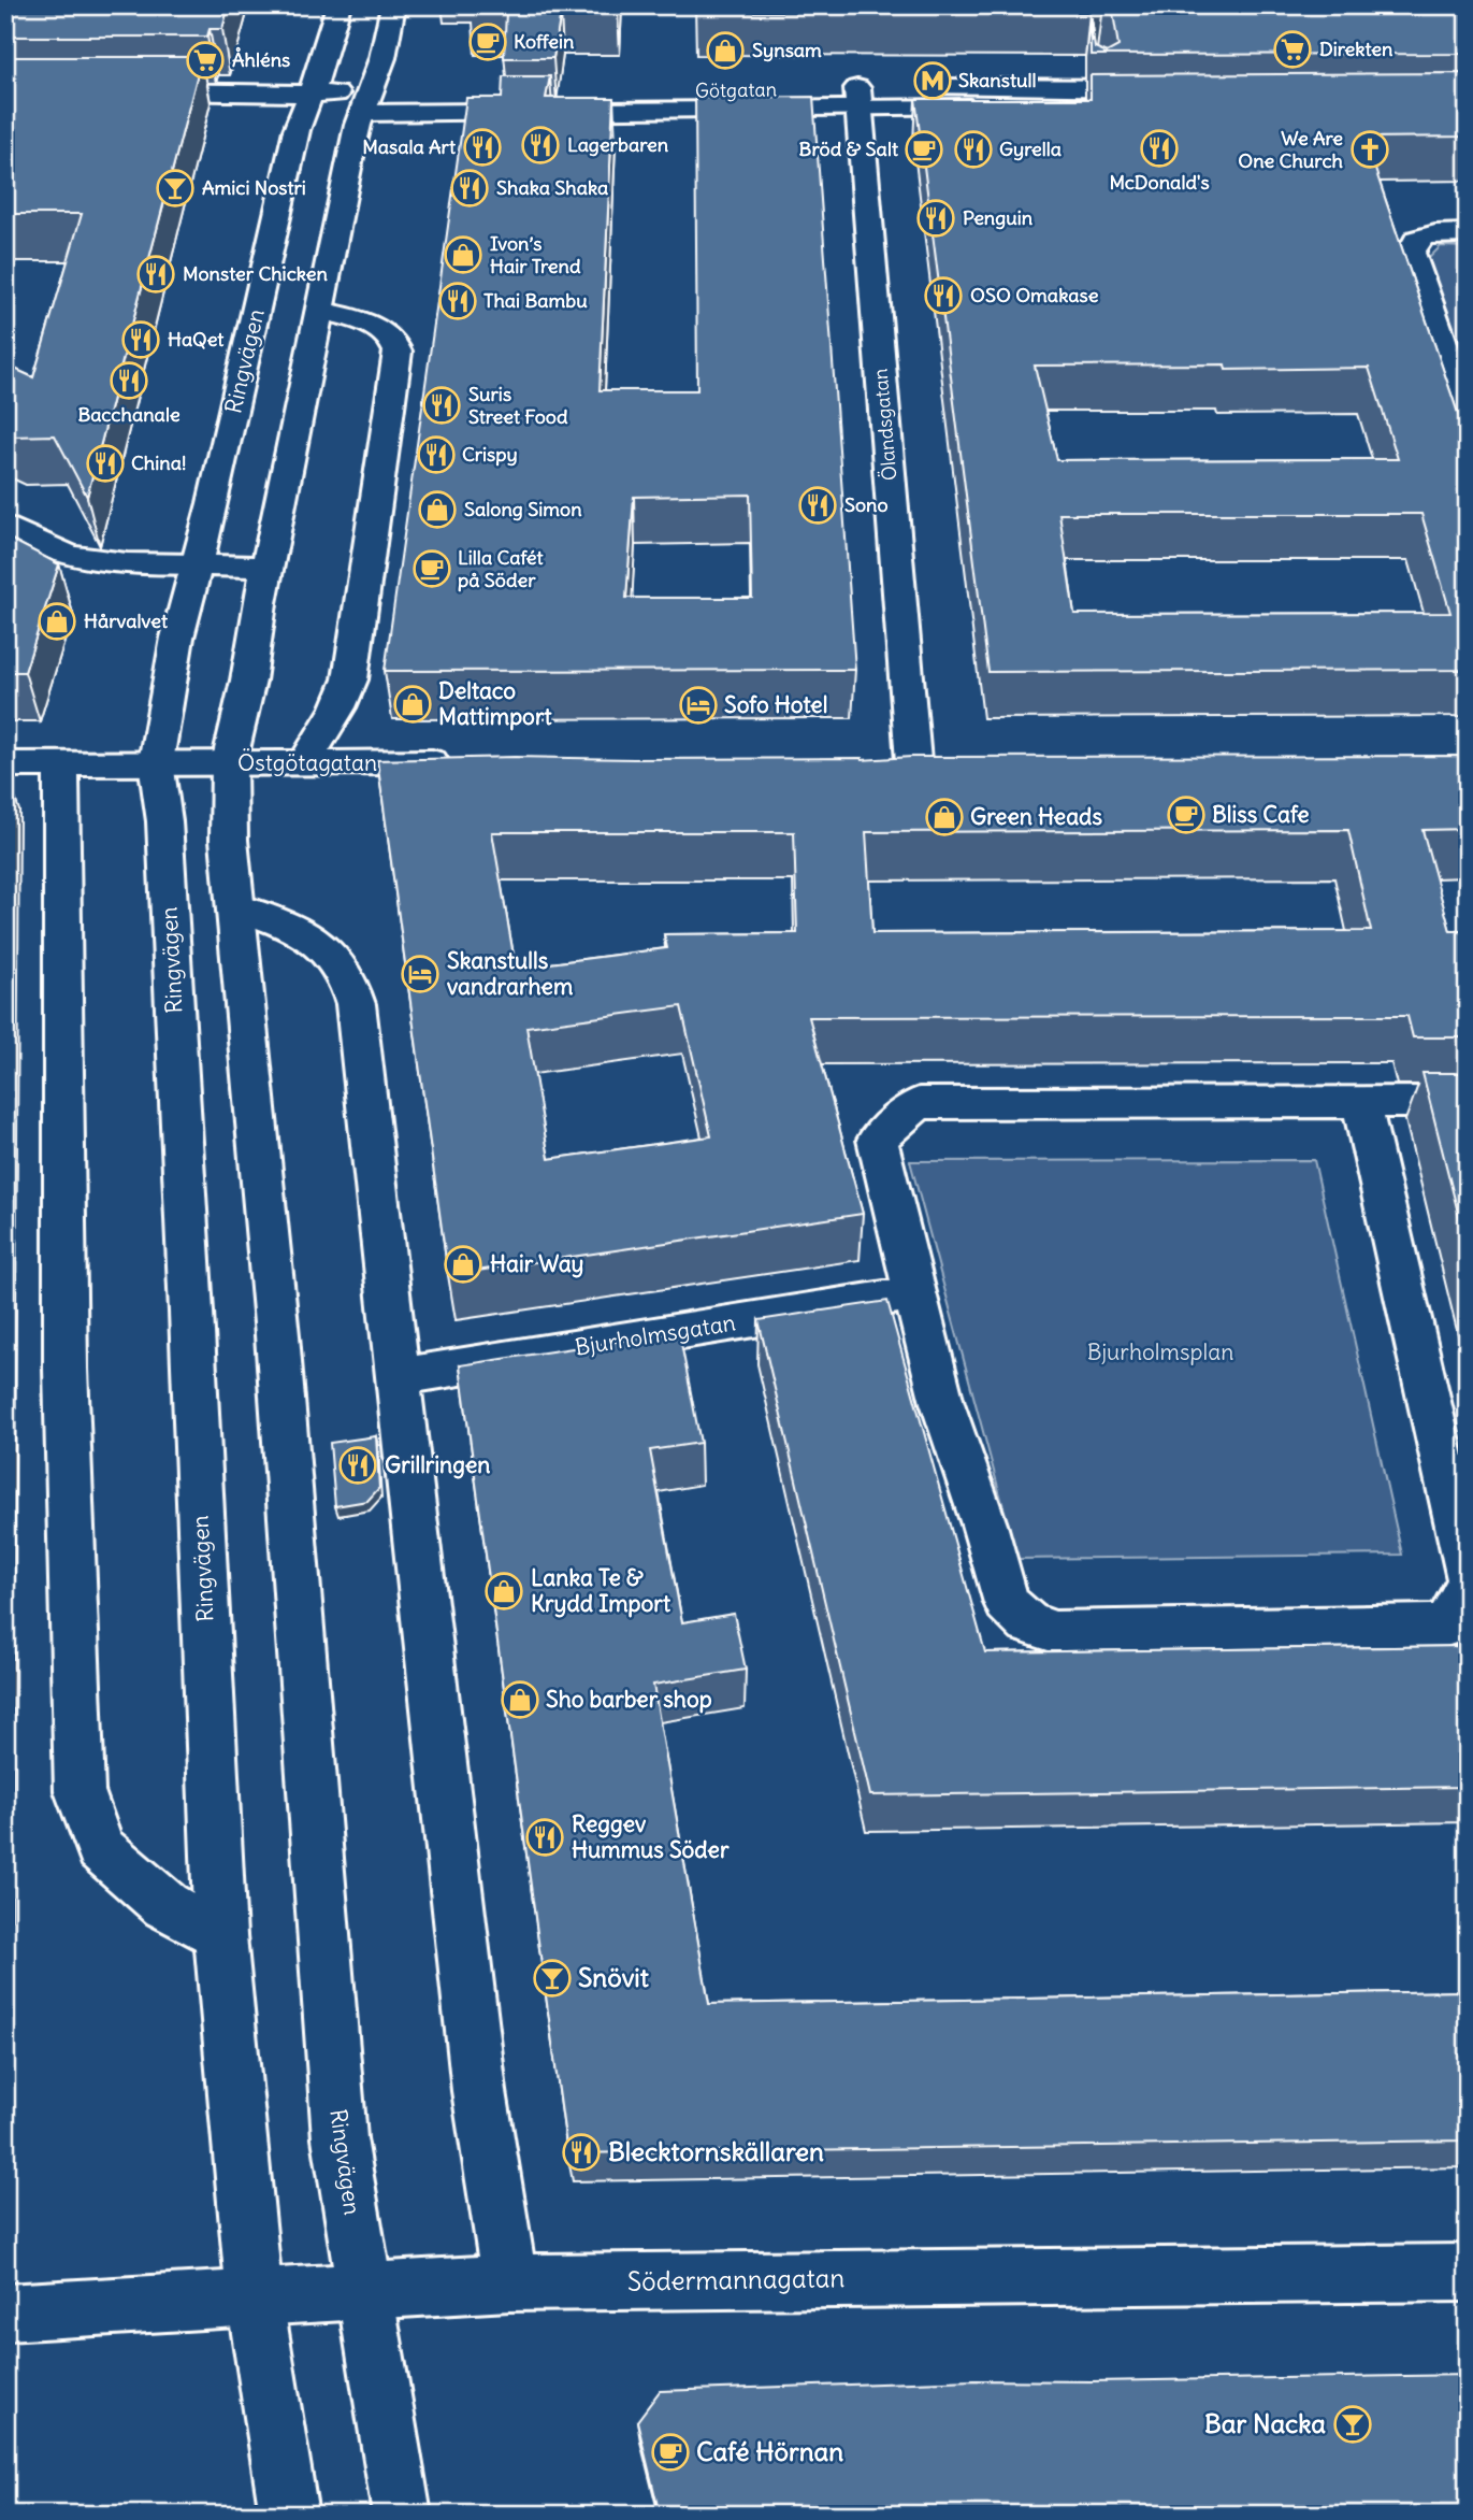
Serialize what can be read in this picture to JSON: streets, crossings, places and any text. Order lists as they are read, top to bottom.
{
  "streets": {
    "street": [
      "Götgatan",
      "Ringvägen",
      "Ölandsgatan",
      "Östgötagatan",
      "Bjurholmsgatan",
      "Södermannagatan"
    ]
  },
  "crossings": [
    ["Götgatan", "Ringvägen"],
    ["Götgatan", "Ölandsgatan"],
    ["Ringvägen", "Östgötagatan"],
    ["Ringvägen", "Södermannagatan"]
  ],
  "parks": ["Bjurholmsplan"],
  "places": {
    "cafe": [
      "Koffein",
      "Bröd & Salt",
      "Lilla Cafét på Söder",
      "Bliss Cafe",
      "Café Hörnan"
    ],
    "supermarket": ["Direkten", "Åhléns"],
    "shop": [
      "Synsam",
      "Ivon’s Hair Trend",
      "Salong Simon",
      "Hårvalvet",
      "Deltaco Mattimport",
      "Green Heads",
      "Hair Way",
      "Lanka Te & Krydd Import",
      "Sho barber shop"
    ],
    "metro station": ["Skanstull"],
    "restaurant": [
      "Lagerbaren",
      "Masala Art",
      "McDonald's",
      "Gyrella",
      "Shaka Shaka",
      "Penguin",
      "Monster Chicken",
      "OSO Omakase",
      "Thai Bambu",
      "HaQet",
      "Bacchanale",
      "Suris Street Food",
      "Crispy",
      "China!",
      "Sono",
      "Grillringen",
      "Reggev Hummus Söder",
      "Blecktornskällaren"
    ],
    "church": ["We Are One Church"],
    "bar": ["Amici Nostri", "Snövit", "Bar Nacka"],
    "hotel": ["Sofo Hotel", "Skanstulls vandrarhem"]
  }
}
